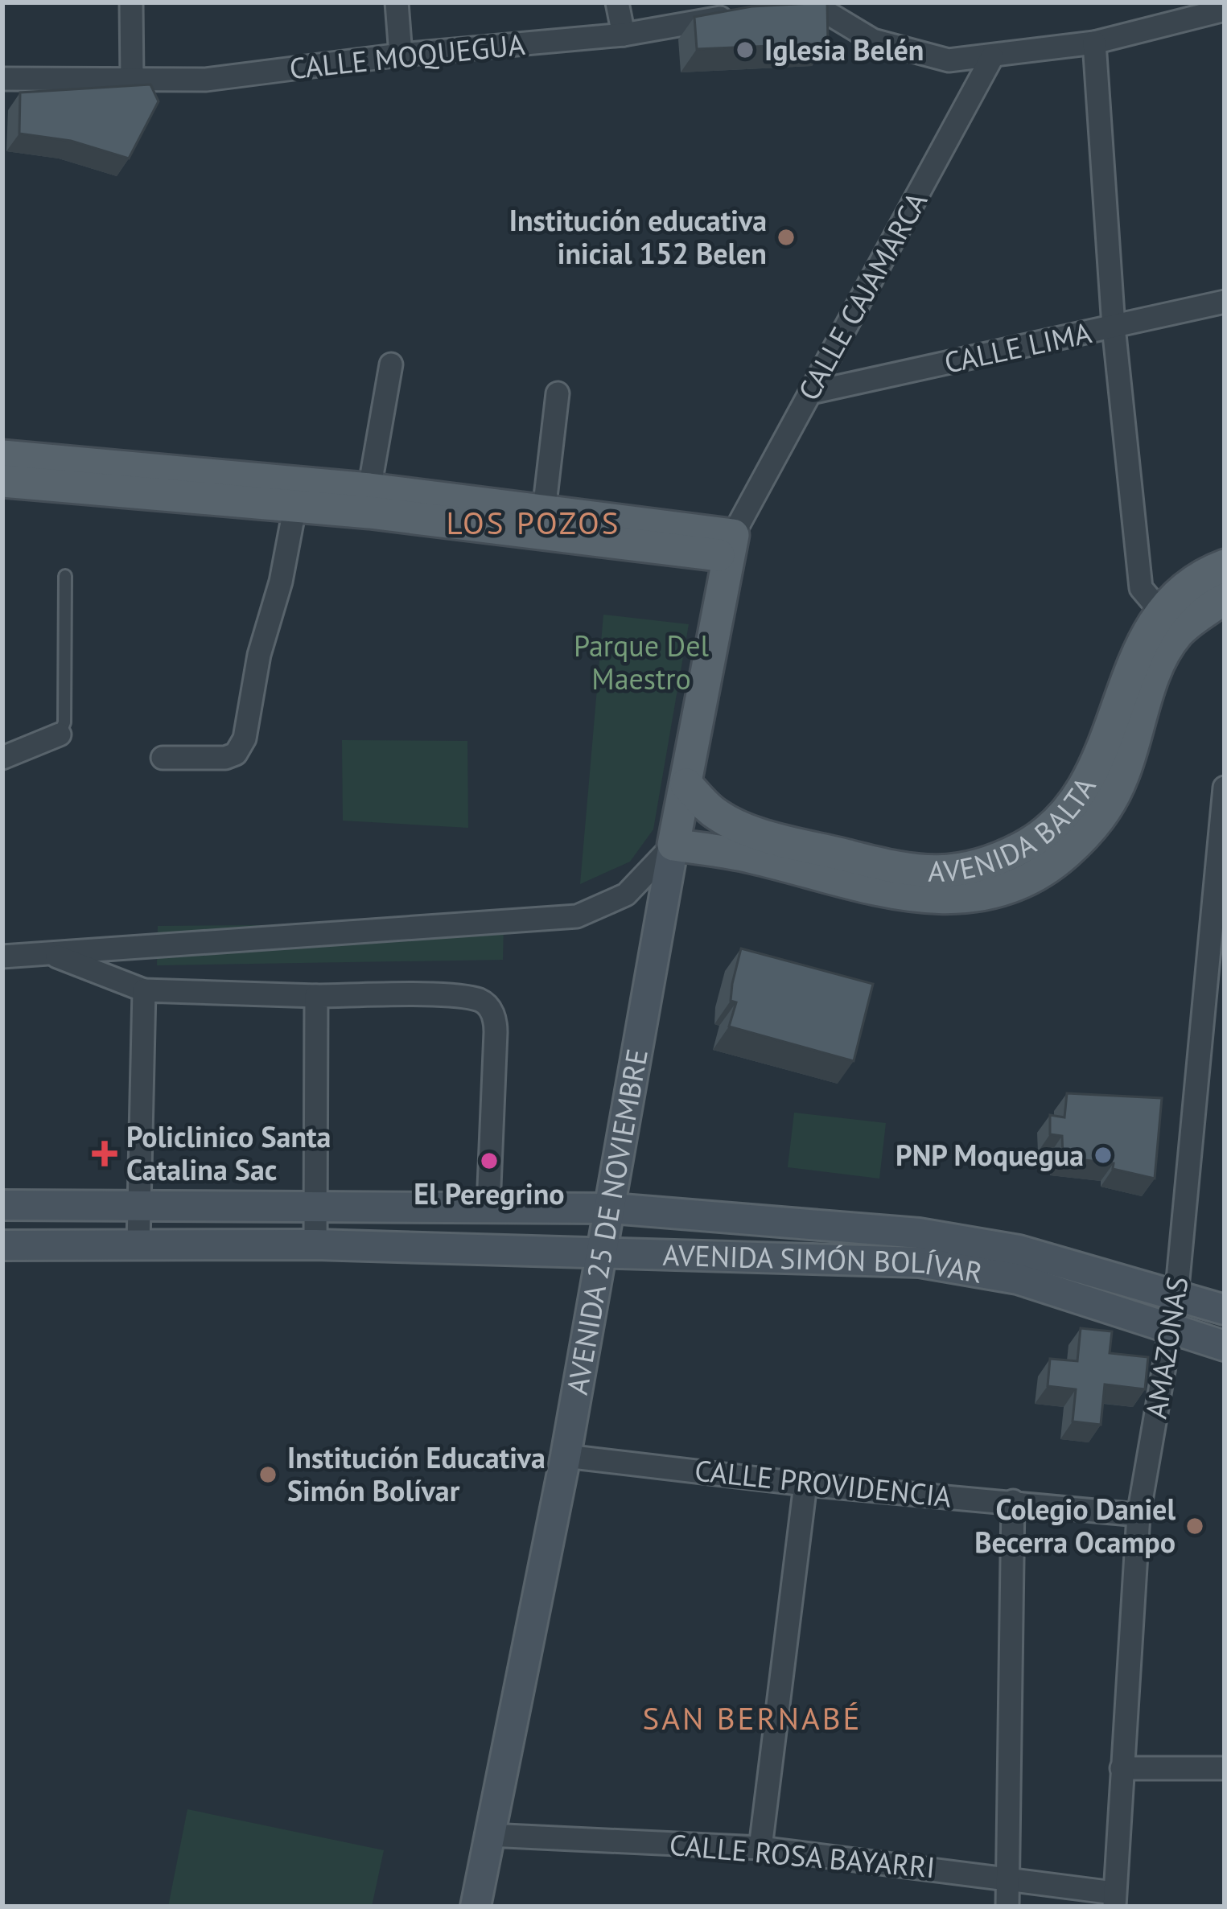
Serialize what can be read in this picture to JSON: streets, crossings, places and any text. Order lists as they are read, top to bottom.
{
  "streets": {
    "main road": ["AVENIDA BALTA", "AVENIDA 25 DE NOVIEMBRE", "AVENIDA SIMÓN BOLÍVAR"],
    "street": [
      "CALLE MOQUEGUA",
      "CALLE CAJAMARCA",
      "CALLE LIMA",
      "AMAZONAS",
      "CALLE PROVIDENCIA",
      "CALLE ROSA BAYARRI"
    ]
  },
  "crossings": [
    ["CALLE CAJAMARCA", "CALLE LIMA"],
    ["CALLE CAJAMARCA", "AVENIDA 25 DE NOVIEMBRE"],
    ["AVENIDA BALTA", "AVENIDA 25 DE NOVIEMBRE"],
    ["AVENIDA 25 DE NOVIEMBRE", "AVENIDA SIMÓN BOLÍVAR"],
    ["AVENIDA 25 DE NOVIEMBRE", "CALLE PROVIDENCIA"],
    ["AVENIDA 25 DE NOVIEMBRE", "CALLE ROSA BAYARRI"],
    ["AVENIDA SIMÓN BOLÍVAR", "AMAZONAS"],
    ["AMAZONAS", "CALLE PROVIDENCIA"],
    ["AMAZONAS", "CALLE ROSA BAYARRI"]
  ],
  "districts": ["LOS POZOS", "SAN BERNABÉ"],
  "parks": ["Parque Del Maestro"],
  "places": {
    "other": [
      "Iglesia Belén",
      "Institución educativa inicial 152 Belen",
      "PNP Moquegua",
      "El Peregrino",
      "Institución Educativa Simón Bolívar",
      "Colegio Daniel Becerra Ocampo"
    ],
    "health": ["Policlinico Santa Catalina Sac"]
  }
}
